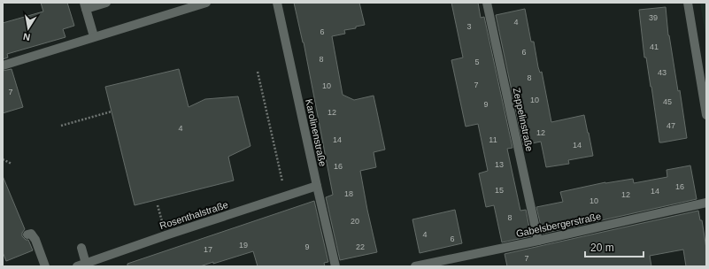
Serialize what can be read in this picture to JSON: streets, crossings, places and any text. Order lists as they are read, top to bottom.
{
  "streets": {
    "street": [
      "Zeppelinstraße",
      "Karolinenstraße",
      "Rosenthalstraße",
      "Gabelsbergerstraße"
    ]
  },
  "crossings": [
    ["Zeppelinstraße", "Gabelsbergerstraße"],
    ["Karolinenstraße", "Rosenthalstraße"]
  ],
  "house_numbers": [
    "39",
    "4",
    "3",
    "6",
    "41",
    "6",
    "8",
    "5",
    "43",
    "8",
    "7",
    "10",
    "7",
    "10",
    "45",
    "9",
    "12",
    "47",
    "4",
    "12",
    "14",
    "11",
    "14",
    "13",
    "16",
    "16",
    "15",
    "14",
    "18",
    "12",
    "10",
    "8",
    "20",
    "4",
    "6",
    "19",
    "9",
    "22",
    "17",
    "7"
  ],
  "scale_bar": "20 m",
  "north": "bottom"
}
